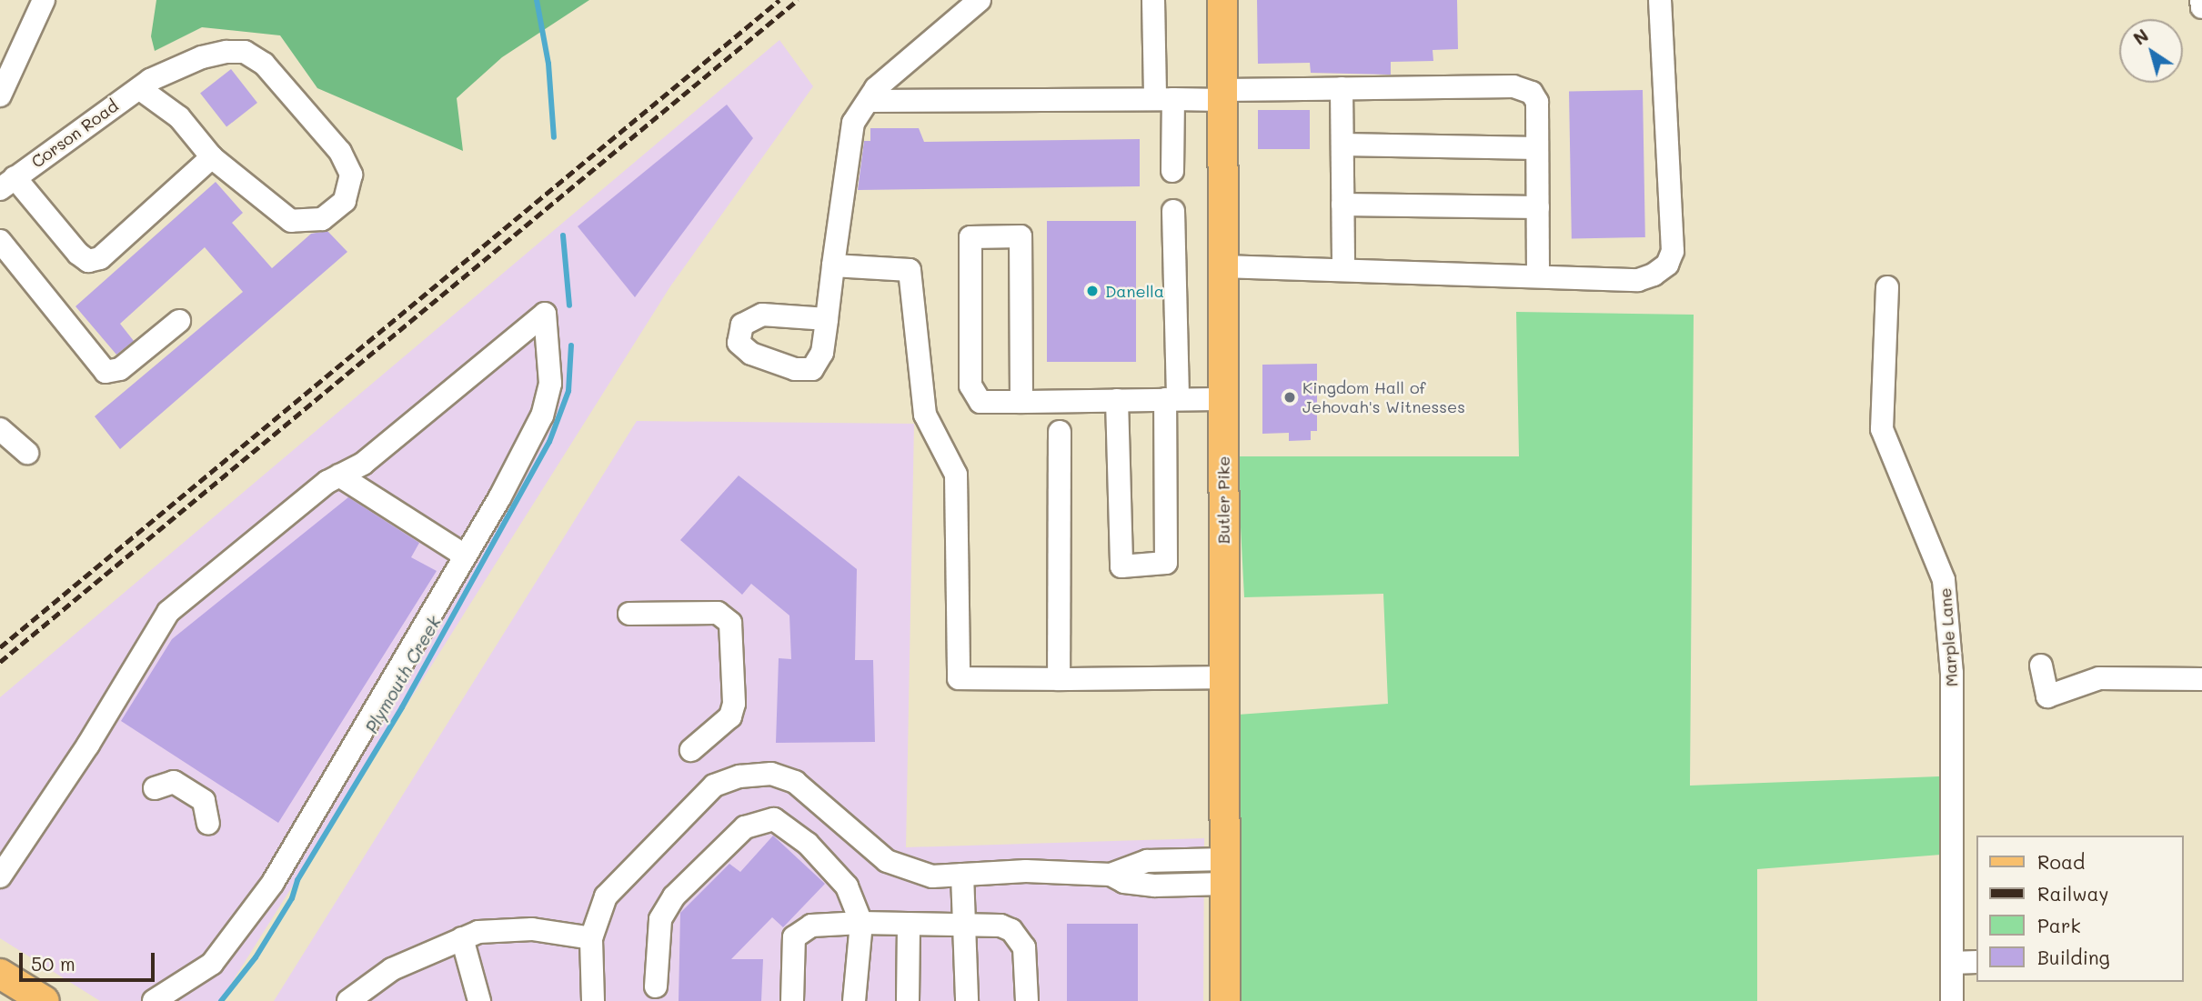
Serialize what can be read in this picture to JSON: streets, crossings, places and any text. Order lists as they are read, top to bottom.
{
  "streets": {
    "main road": ["Butler Pike"],
    "street": ["Corson Road", "Marple Lane"]
  },
  "water": ["Plymouth Creek"],
  "places": ["Danella", "Kingdom Hall of Jehovah's Witnesses"],
  "legend": [
    "Road",
    "Railway",
    "Park",
    "Building"
  ],
  "scale_bar": "50 m",
  "north": "top left"
}
